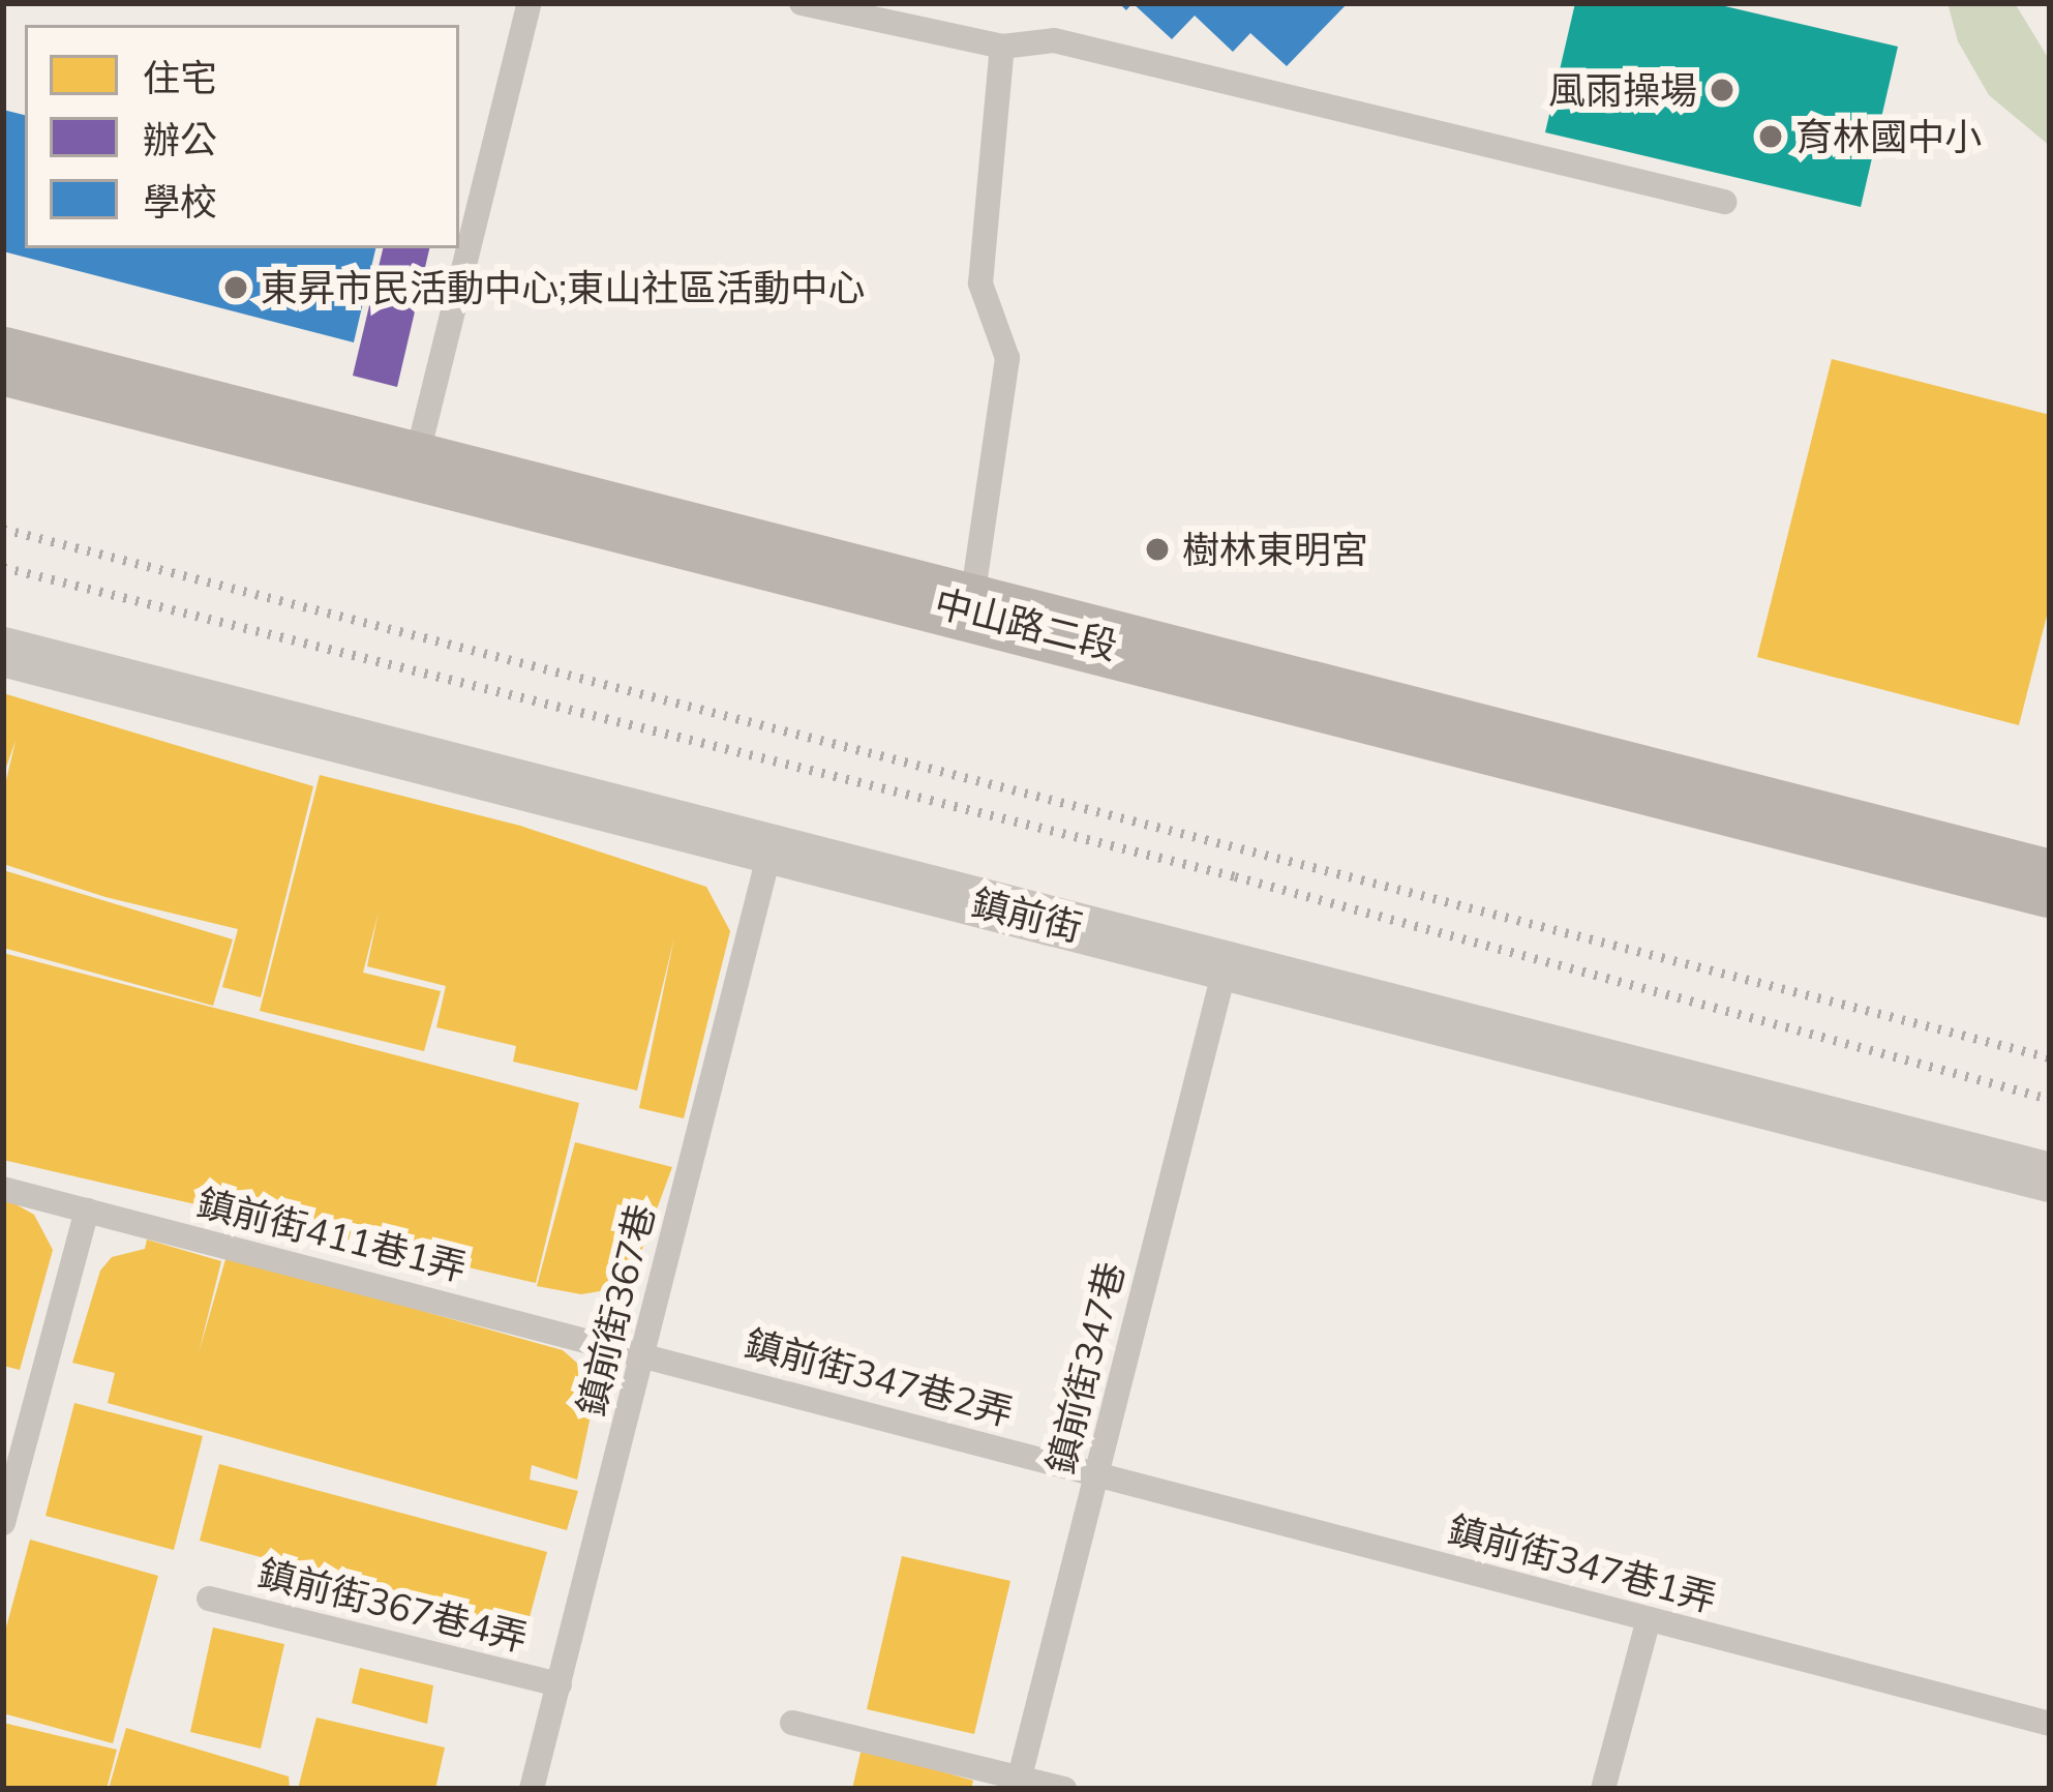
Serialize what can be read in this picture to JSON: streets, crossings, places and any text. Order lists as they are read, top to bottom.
{
  "streets": {
    "main road": ["中山路二段"],
    "street": ["鎮前街"],
    "lane": [
      "鎮前街411巷1弄",
      "鎮前街367巷",
      "鎮前街347巷",
      "鎮前街347巷2弄",
      "鎮前街347巷1弄",
      "鎮前街367巷4弄"
    ]
  },
  "crossings": [
    ["鎮前街", "鎮前街367巷"],
    ["鎮前街", "鎮前街347巷"],
    ["鎮前街411巷1弄", "鎮前街367巷"],
    ["鎮前街411巷1弄", "鎮前街347巷2弄"],
    ["鎮前街367巷", "鎮前街347巷2弄"],
    ["鎮前街367巷", "鎮前街367巷4弄"],
    ["鎮前街347巷", "鎮前街347巷2弄"],
    ["鎮前街347巷", "鎮前街347巷1弄"],
    ["鎮前街347巷2弄", "鎮前街347巷1弄"]
  ],
  "places": [
    "風雨操場",
    "育林國中小",
    "東昇市民活動中心;東山社區活動中心",
    "樹林東明宮"
  ],
  "legend": ["住宅", "辦公", "學校"]
}
